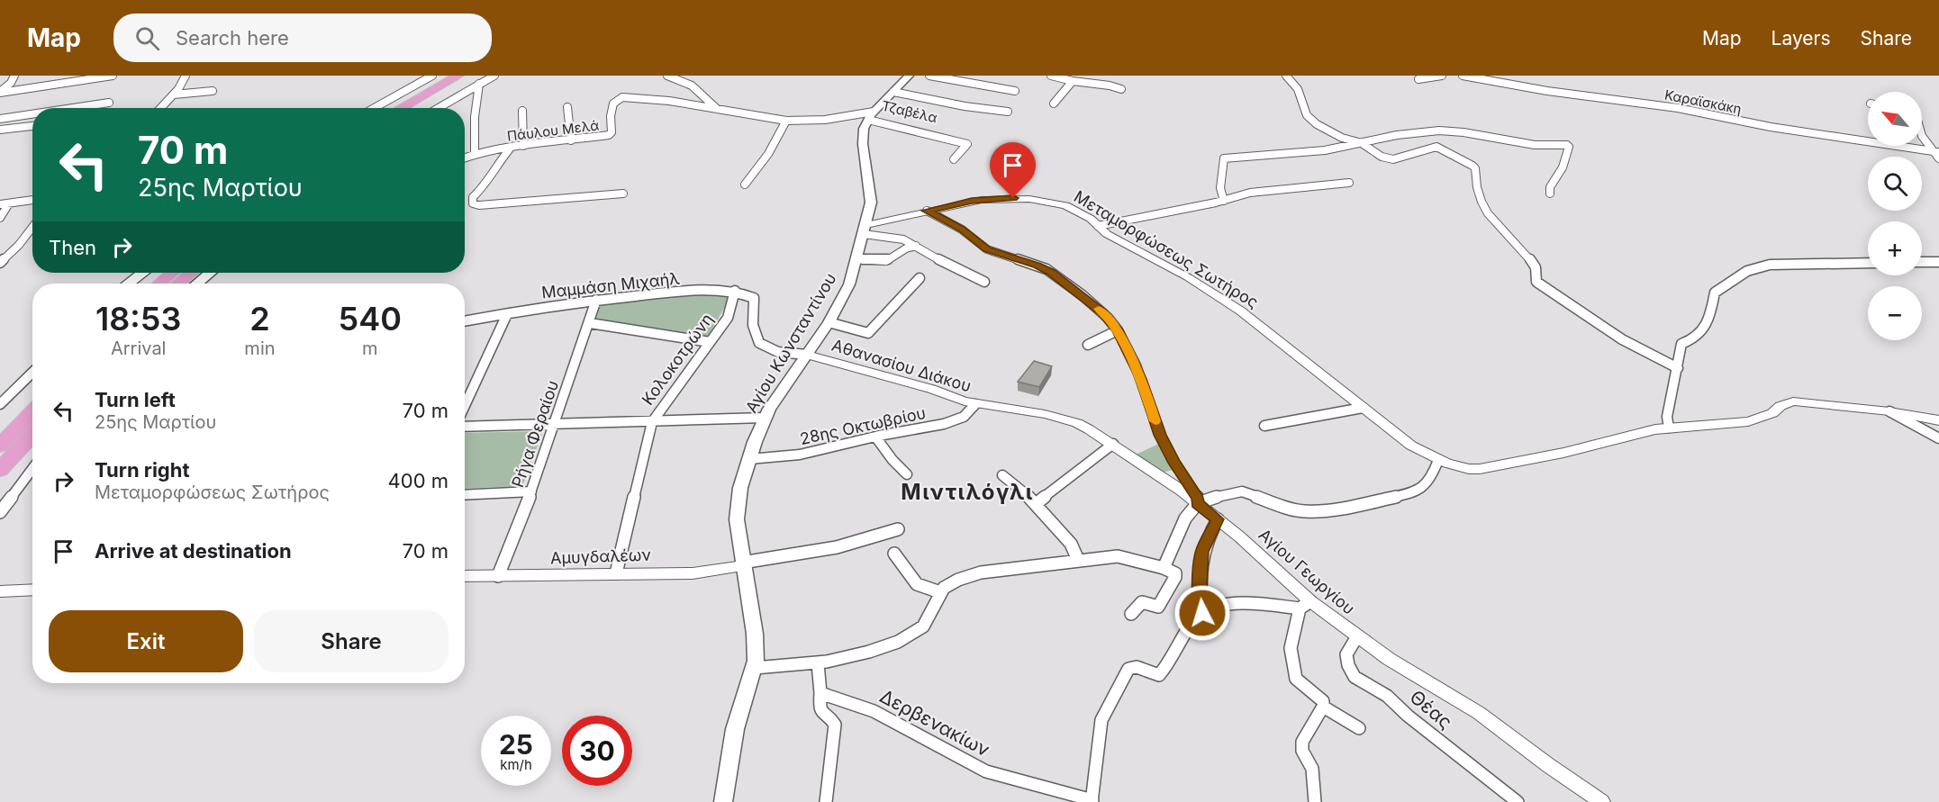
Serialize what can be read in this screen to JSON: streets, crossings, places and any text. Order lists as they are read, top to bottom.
{
  "streets": {
    "main road": ["Αγίου Κωνσταντίνου"],
    "street": [
      "Καραϊσκάκη",
      "Τζαβέλα",
      "Πάυλου Μελά",
      "Μεταμορφώσεως Σωτήρος",
      "Μαμμάση Μιχαήλ",
      "Κολοκοτρώνη",
      "Αθανασίου Διάκου",
      "28ης Οκτωβρίου",
      "Ρήγα Φεραίου",
      "Αμυγδαλέων",
      "Αγίου Γεωργίου",
      "Θέας",
      "Δερβενακίων"
    ]
  },
  "crossings": [
    ["Τζαβέλα", "Αγίου Κωνσταντίνου"],
    ["Μεταμορφώσεως Σωτήρος", "Αγίου Κωνσταντίνου"],
    ["Μαμμάση Μιχαήλ", "Κολοκοτρώνη"],
    ["Μαμμάση Μιχαήλ", "Αθανασίου Διάκου"],
    ["Μαμμάση Μιχαήλ", "Ρήγα Φεραίου"],
    ["Αγίου Κωνσταντίνου", "Αθανασίου Διάκου"],
    ["Αγίου Κωνσταντίνου", "28ης Οκτωβρίου"],
    ["Αγίου Κωνσταντίνου", "Αμυγδαλέων"],
    ["Κολοκοτρώνη", "Αθανασίου Διάκου"],
    ["Κολοκοτρώνη", "Αμυγδαλέων"],
    ["Αθανασίου Διάκου", "28ης Οκτωβρίου"],
    ["Αθανασίου Διάκου", "Αγίου Γεωργίου"],
    ["28ης Οκτωβρίου", "Αγίου Γεωργίου"],
    ["Ρήγα Φεραίου", "Αμυγδαλέων"],
    ["Αγίου Γεωργίου", "Θέας"]
  ],
  "districts": ["Μιντιλόγλι"],
  "north": "top left",
  "page": {
    "header": "Map",
    "search": "Search here",
    "nav": ["Map", "Layers", "Share"],
    "map_buttons": ["+", "−"],
    "turn": ["70 m", "25ης Μαρτίου"],
    "then": "Then",
    "eta": [
      "18:53",
      "Arrival",
      "2",
      "min",
      "540",
      "m"
    ],
    "list": [
      {
        "name": "Turn left",
        "note": "25ης Μαρτίου",
        "value": "70 m"
      },
      {
        "name": "Turn right",
        "note": "Μεταμορφώσεως Σωτήρος",
        "value": "400 m"
      },
      {
        "name": "Arrive at destination",
        "value": "70 m"
      }
    ],
    "buttons": ["Exit", "Share"],
    "speed": "25 km/h",
    "limit": "30"
  }
}
